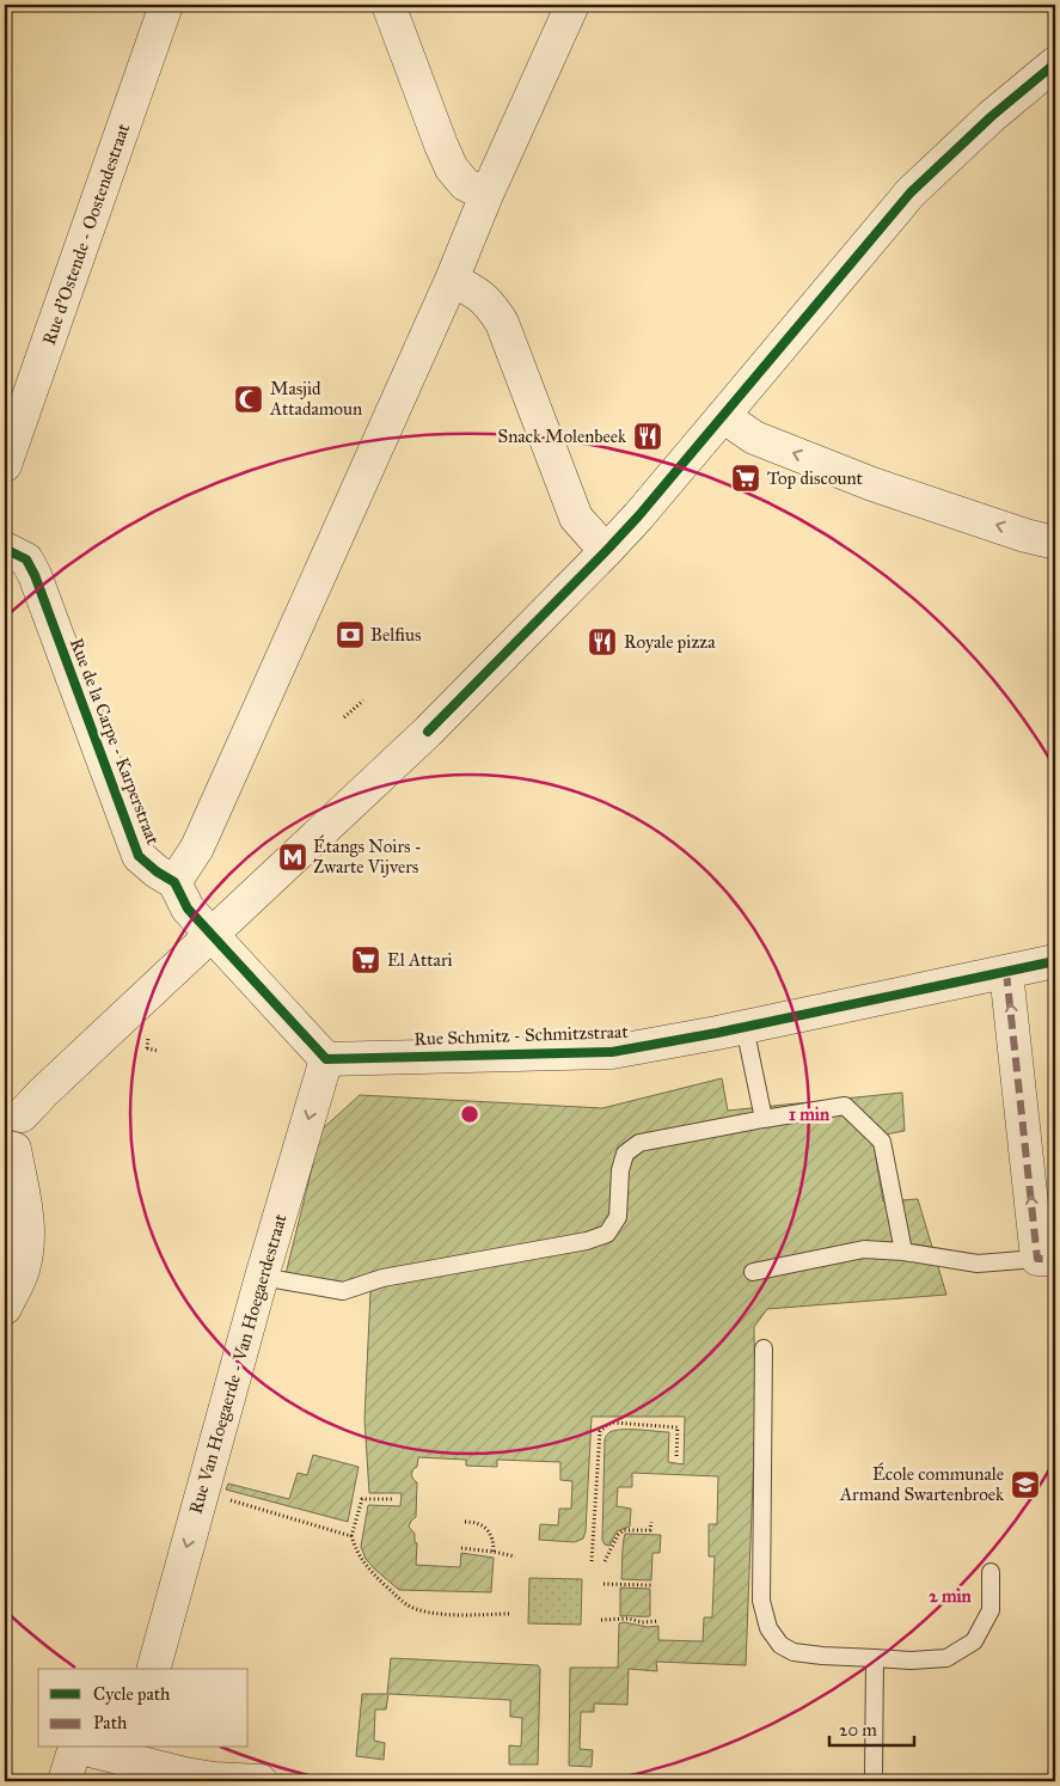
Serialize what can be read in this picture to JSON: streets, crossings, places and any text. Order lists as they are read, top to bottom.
{
  "streets": {
    "street": [
      "Rue d'Ostende - Oostendestraat",
      "Rue de la Carpe - Karperstraat",
      "Rue Schmitz - Schmitzstraat",
      "Rue Van Hoegaerde - Van Hoegaerdestraat"
    ]
  },
  "crossings": [
    ["Rue Schmitz - Schmitzstraat", "Rue Van Hoegaerde - Van Hoegaerdestraat"]
  ],
  "one_way": ["Rue Van Hoegaerde - Van Hoegaerdestraat"],
  "places": {
    "mosque": ["Masjid Attadamoun"],
    "restaurant": ["Snack Molenbeek", "Royale pizza"],
    "supermarket": ["Top discount", "El Attari"],
    "bank": ["Belfius"],
    "metro station": ["Étangs Noirs - Zwarte Vijvers"],
    "school or university": ["École communale Armand Swartenbroek"]
  },
  "legend": ["Cycle path", "Path"],
  "scale_bar": "20 m",
  "rings": ["1 min", "2 min"]
}
